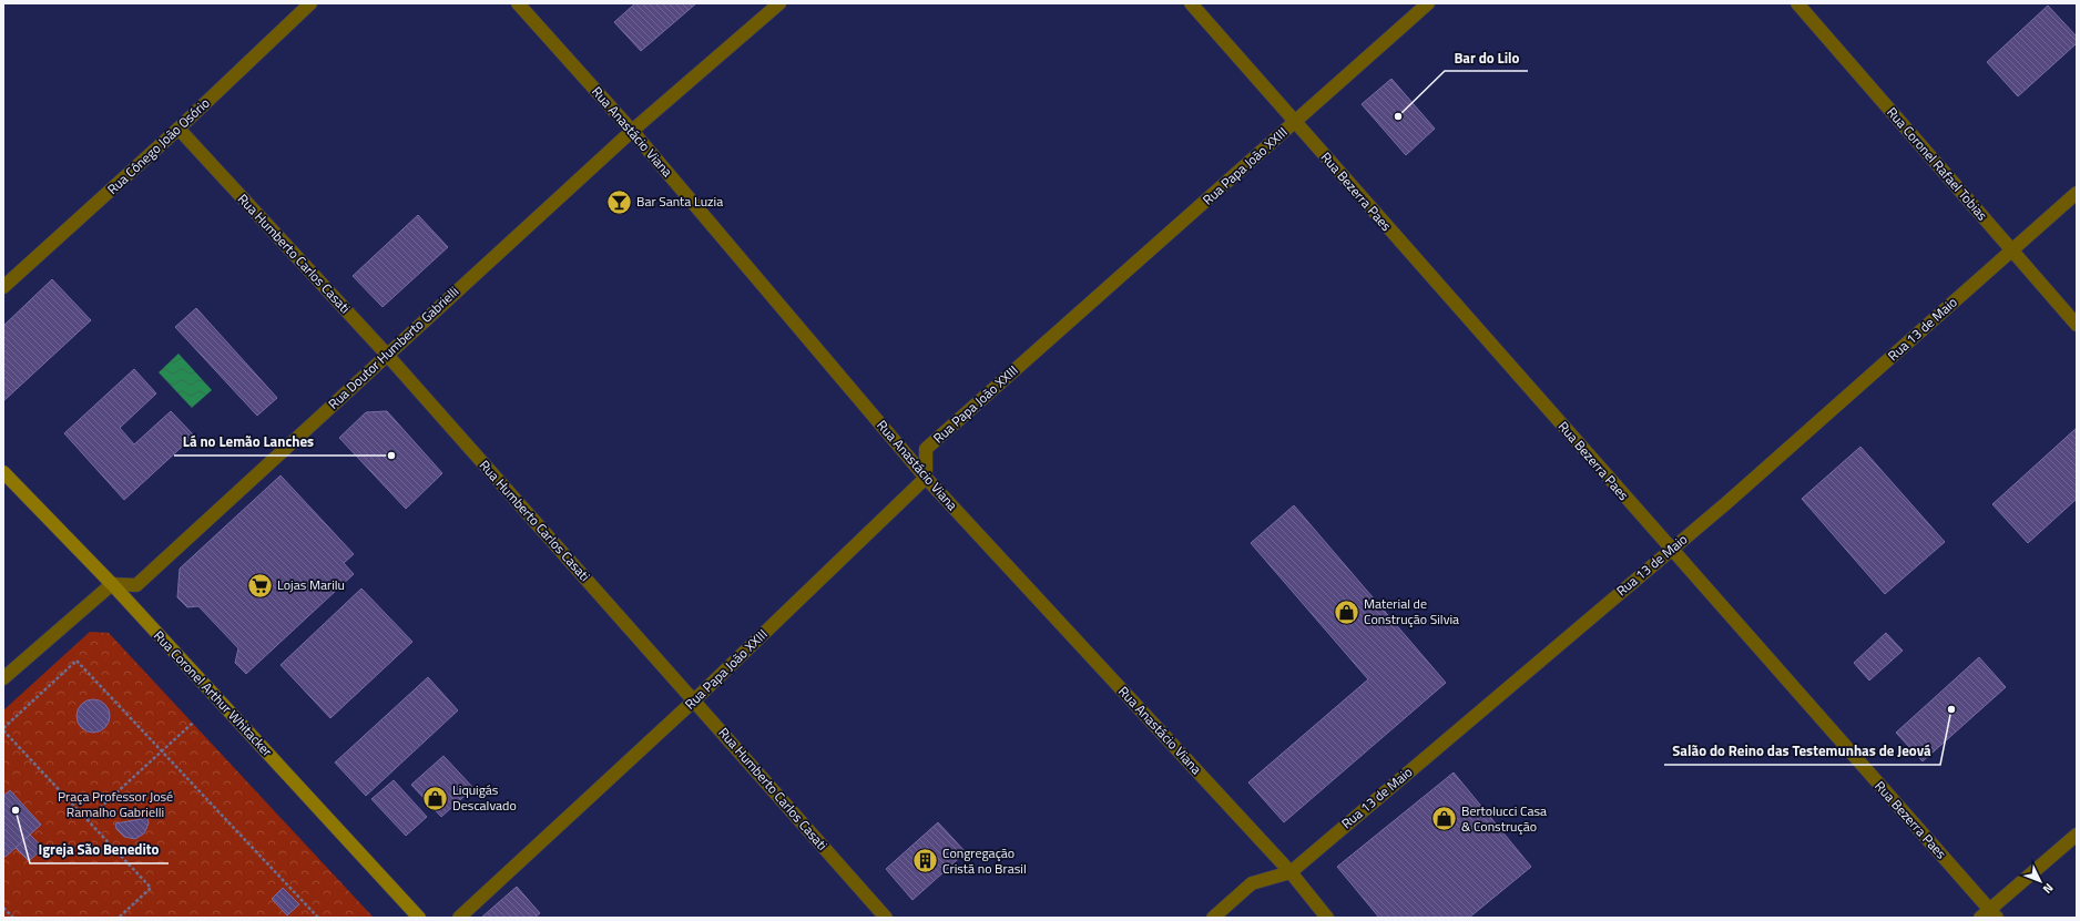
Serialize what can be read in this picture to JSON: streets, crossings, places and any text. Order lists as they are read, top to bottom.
{
  "streets": {
    "main road": ["Rua Coronel Arthur Whitacker"],
    "street": [
      "Rua Anastácio Viana",
      "Rua Cônego João Osório",
      "Rua Coronel Rafael Tobias",
      "Rua Papa João XXIII",
      "Rua Bezerra Paes",
      "Rua Humberto Carlos Casati",
      "Rua 13 de Maio",
      "Rua Doutor Humberto Gabrielli"
    ]
  },
  "crossings": [
    ["Rua Anastácio Viana", "Rua Papa João XXIII"],
    ["Rua Anastácio Viana", "Rua 13 de Maio"],
    ["Rua Anastácio Viana", "Rua Doutor Humberto Gabrielli"],
    ["Rua Cônego João Osório", "Rua Humberto Carlos Casati"],
    ["Rua Coronel Rafael Tobias", "Rua 13 de Maio"],
    ["Rua Papa João XXIII", "Rua Bezerra Paes"],
    ["Rua Papa João XXIII", "Rua Humberto Carlos Casati"],
    ["Rua Bezerra Paes", "Rua 13 de Maio"],
    ["Rua Humberto Carlos Casati", "Rua Doutor Humberto Gabrielli"],
    ["Rua Doutor Humberto Gabrielli", "Rua Coronel Arthur Whitacker"]
  ],
  "parks": ["Praça Professor José Ramalho Gabrielli"],
  "places": {
    "other": [
      "Bar do Lilo",
      "Lá no Lemão Lanches",
      "Salão do Reino das Testemunhas de Jeová",
      "Igreja São Benedito"
    ],
    "bar": ["Bar Santa Luzia"],
    "supermarket": ["Lojas Marilu"],
    "shop": ["Material de Construção Silvia", "Liquigás Descalvado", "Bertolucci Casa & Construção"],
    "building": ["Congregação Cristã no Brasil"]
  },
  "north": "bottom right"
}
